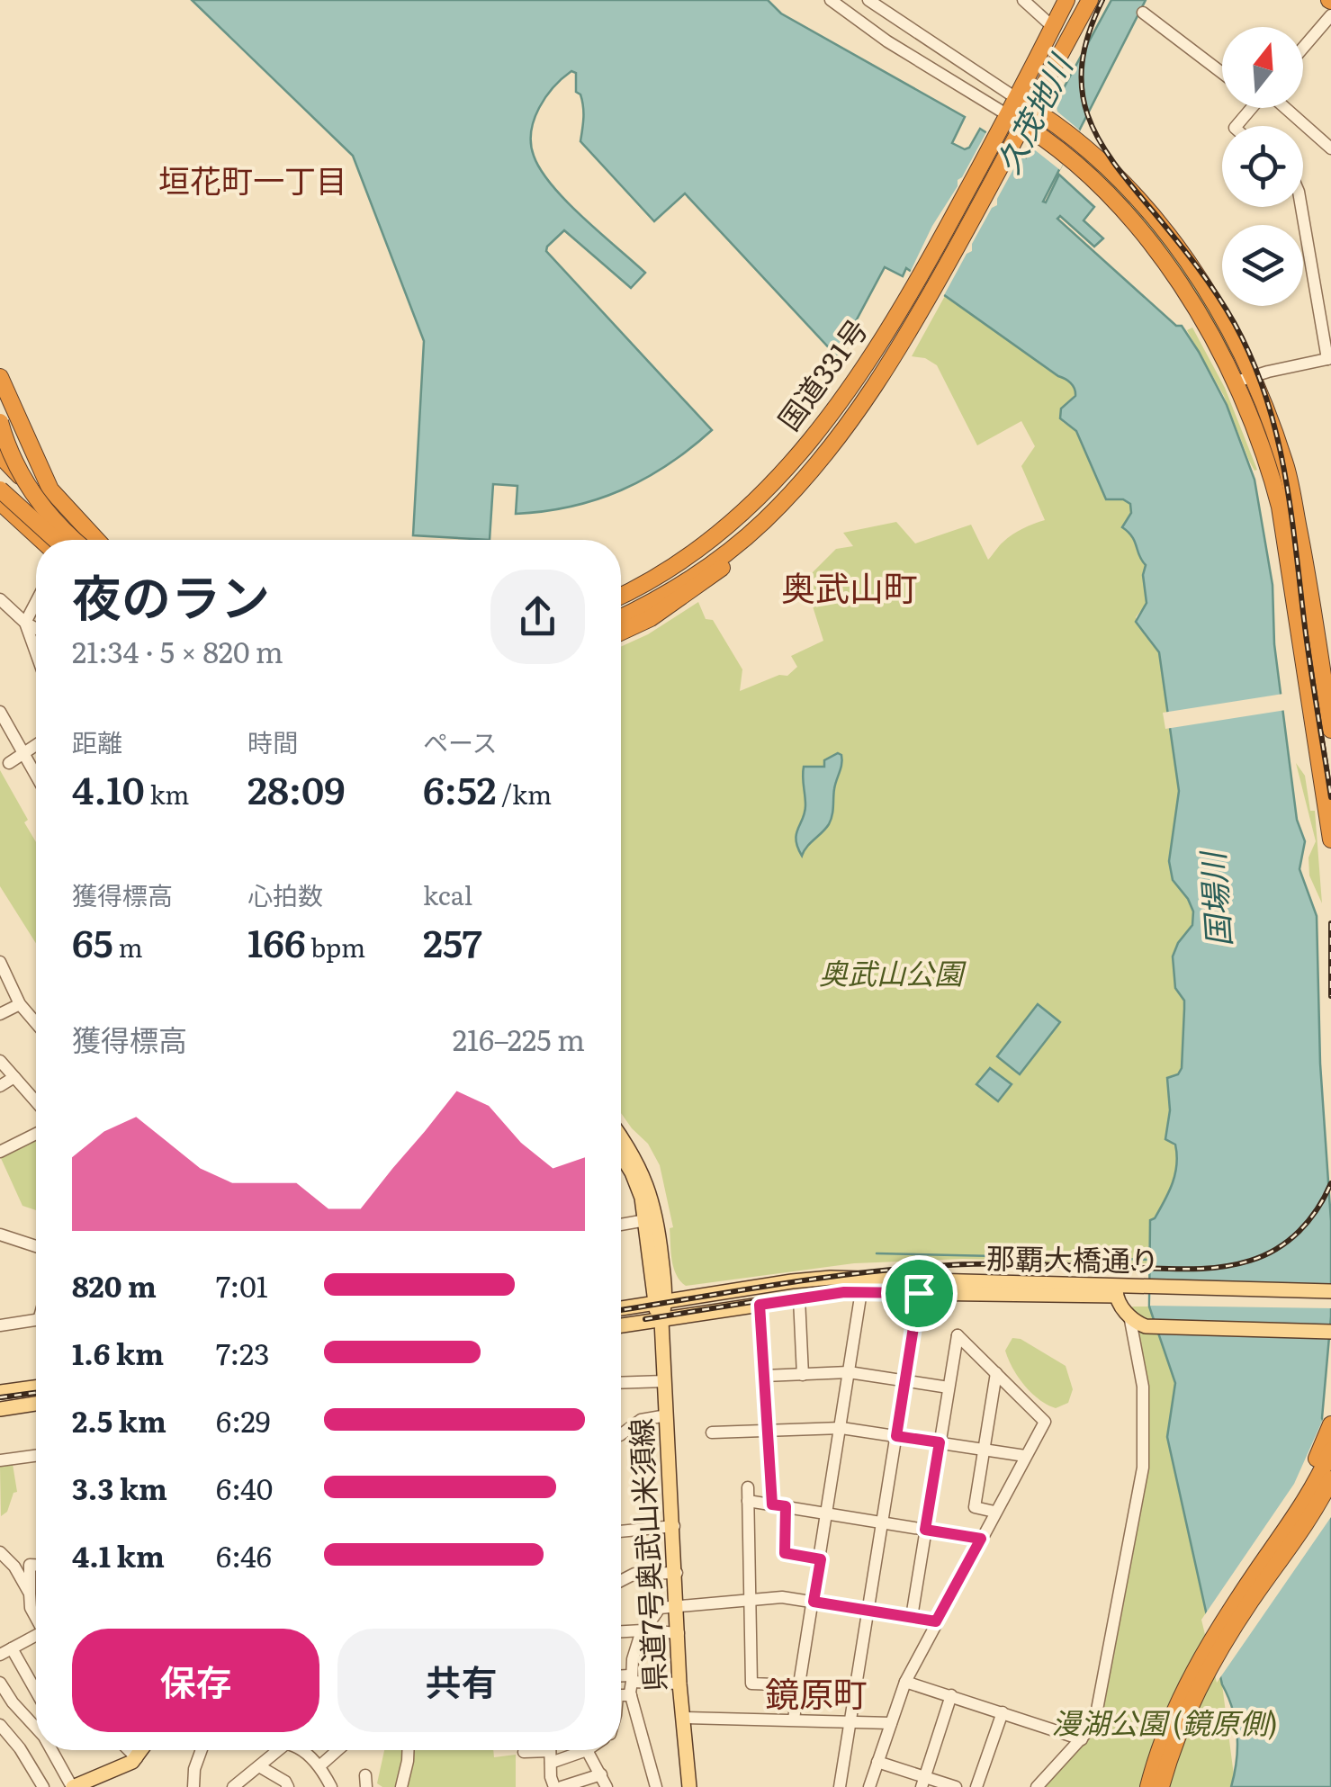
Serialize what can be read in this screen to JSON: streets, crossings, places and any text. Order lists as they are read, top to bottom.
{
  "streets": {
    "highway": ["国道331号"],
    "main road": ["那覇大橋通り", "県道7号奥武山米須線"]
  },
  "crossings": [
    ["那覇大橋通り", "県道7号奥武山米須線"]
  ],
  "districts": ["垣花町一丁目", "奥武山町", "鏡原町"],
  "water": ["久茂地川", "国場川"],
  "parks": ["奥武山公園", "漫湖公園 (鏡原側)"],
  "north": "top",
  "page": {
    "heading": ["夜のラン", "21:34 · 5 × 820 m"],
    "stats": [
      ["距離", "4.10 km"],
      ["時間", "28:09"],
      ["ペース", "6:52 /km"],
      ["獲得標高", "65 m"],
      ["心拍数", "166 bpm"],
      ["kcal", "257"]
    ],
    "chart": ["獲得標高", "216–225 m"],
    "list": [
      {
        "name": "820 m",
        "note": "7:01"
      },
      {
        "name": "1.6 km",
        "note": "7:23"
      },
      {
        "name": "2.5 km",
        "note": "6:29"
      },
      {
        "name": "3.3 km",
        "note": "6:40"
      },
      {
        "name": "4.1 km",
        "note": "6:46"
      }
    ],
    "buttons": ["保存", "共有"]
  }
}
